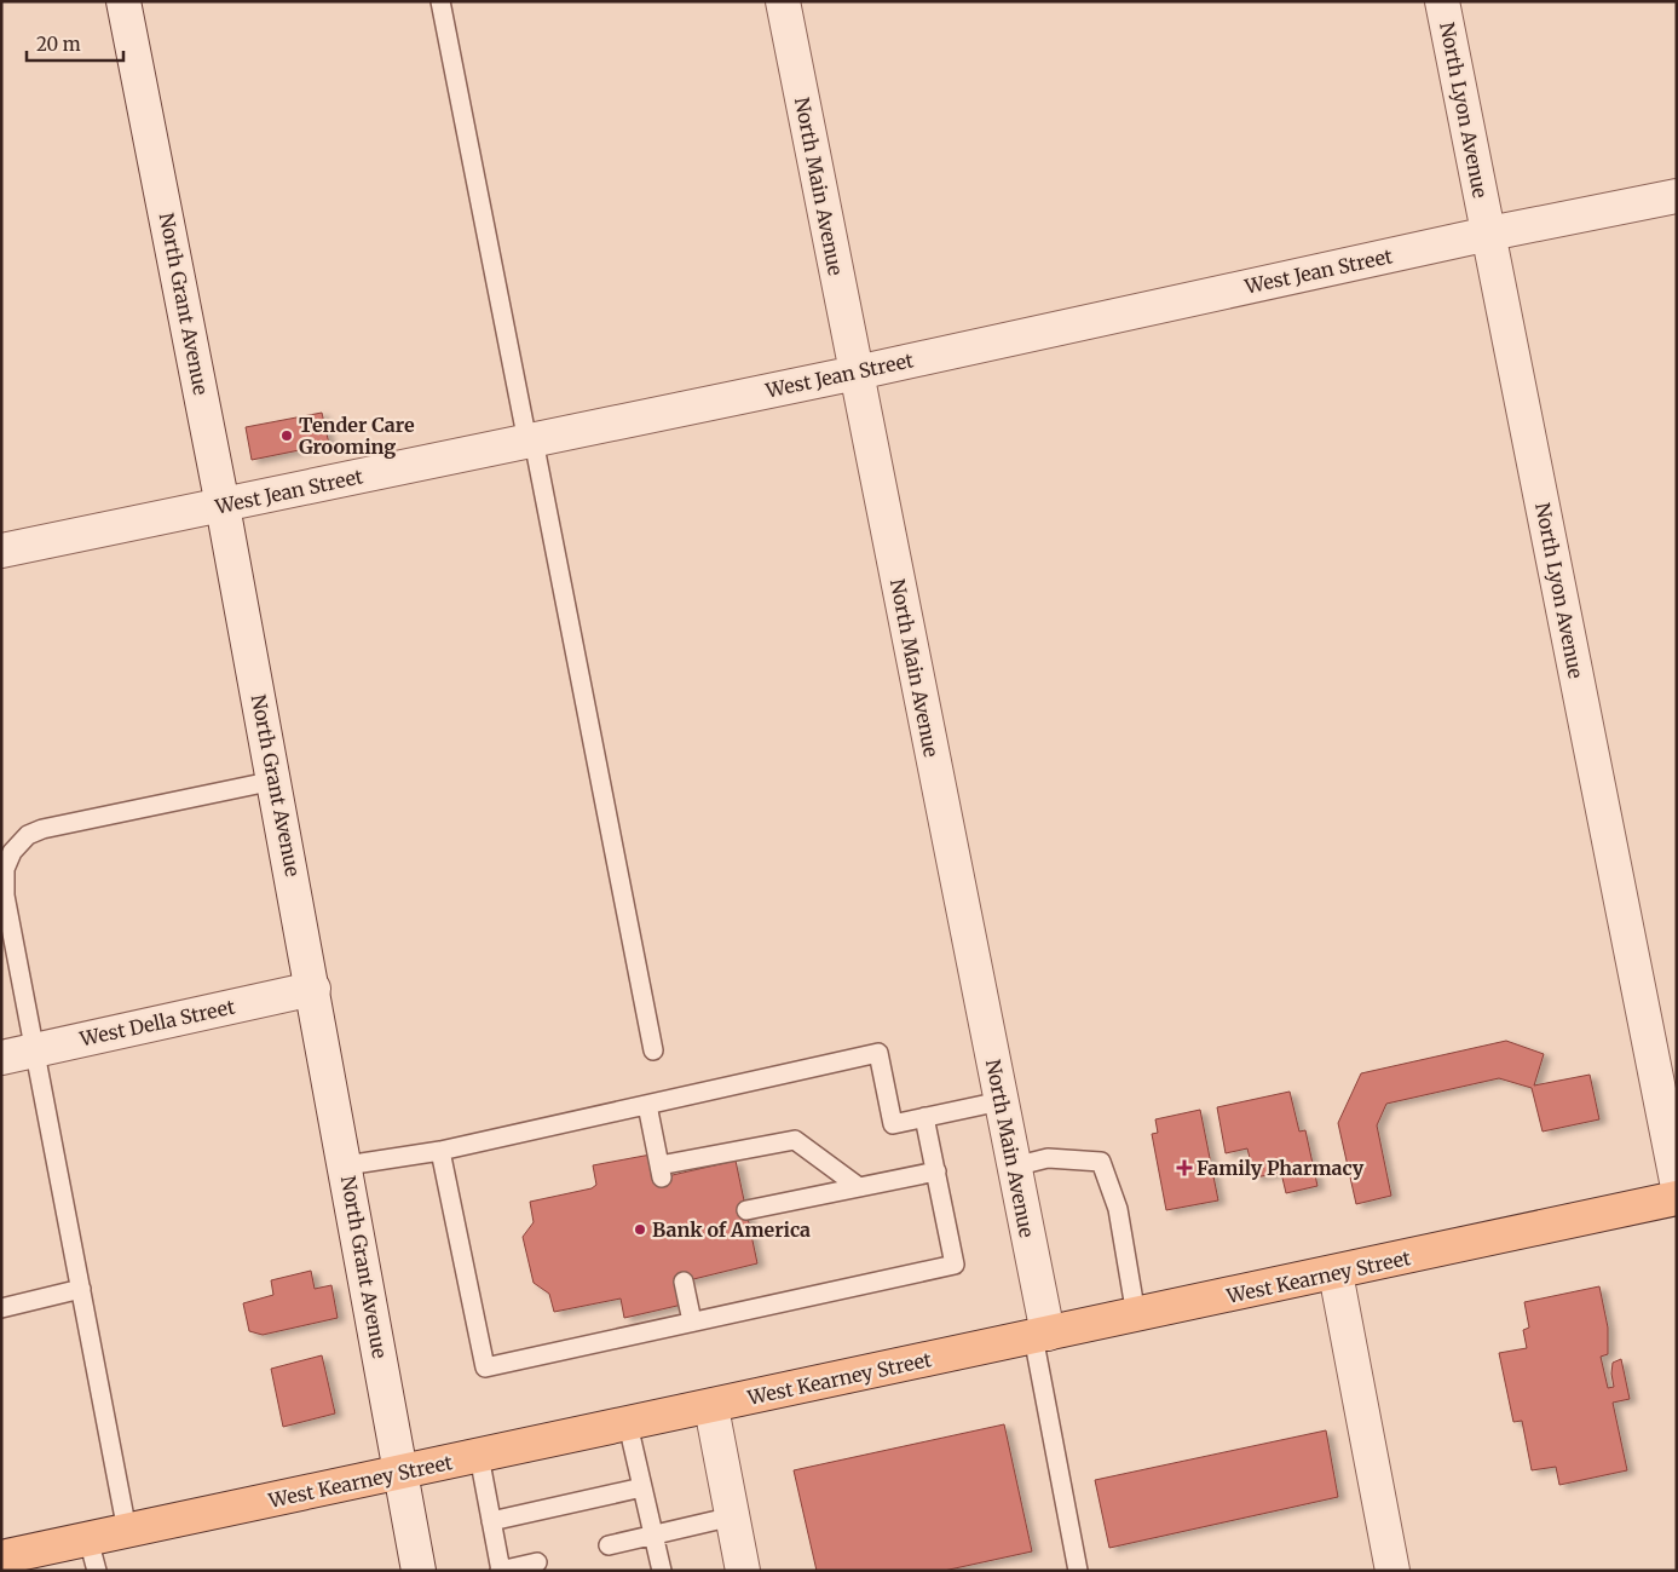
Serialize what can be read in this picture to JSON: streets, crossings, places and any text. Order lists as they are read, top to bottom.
{
  "streets": {
    "main road": ["West Kearney Street"],
    "street": [
      "North Lyon Avenue",
      "North Main Avenue",
      "West Jean Street",
      "North Grant Avenue",
      "West Della Street"
    ]
  },
  "crossings": [
    ["North Lyon Avenue", "West Jean Street"],
    ["North Main Avenue", "West Jean Street"],
    ["North Main Avenue", "West Kearney Street"],
    ["West Jean Street", "North Grant Avenue"],
    ["North Grant Avenue", "West Della Street"],
    ["North Grant Avenue", "West Kearney Street"]
  ],
  "places": {
    "other": ["Tender Care Grooming", "Bank of America"],
    "health": ["Family Pharmacy"]
  },
  "scale_bar": "20 m"
}
